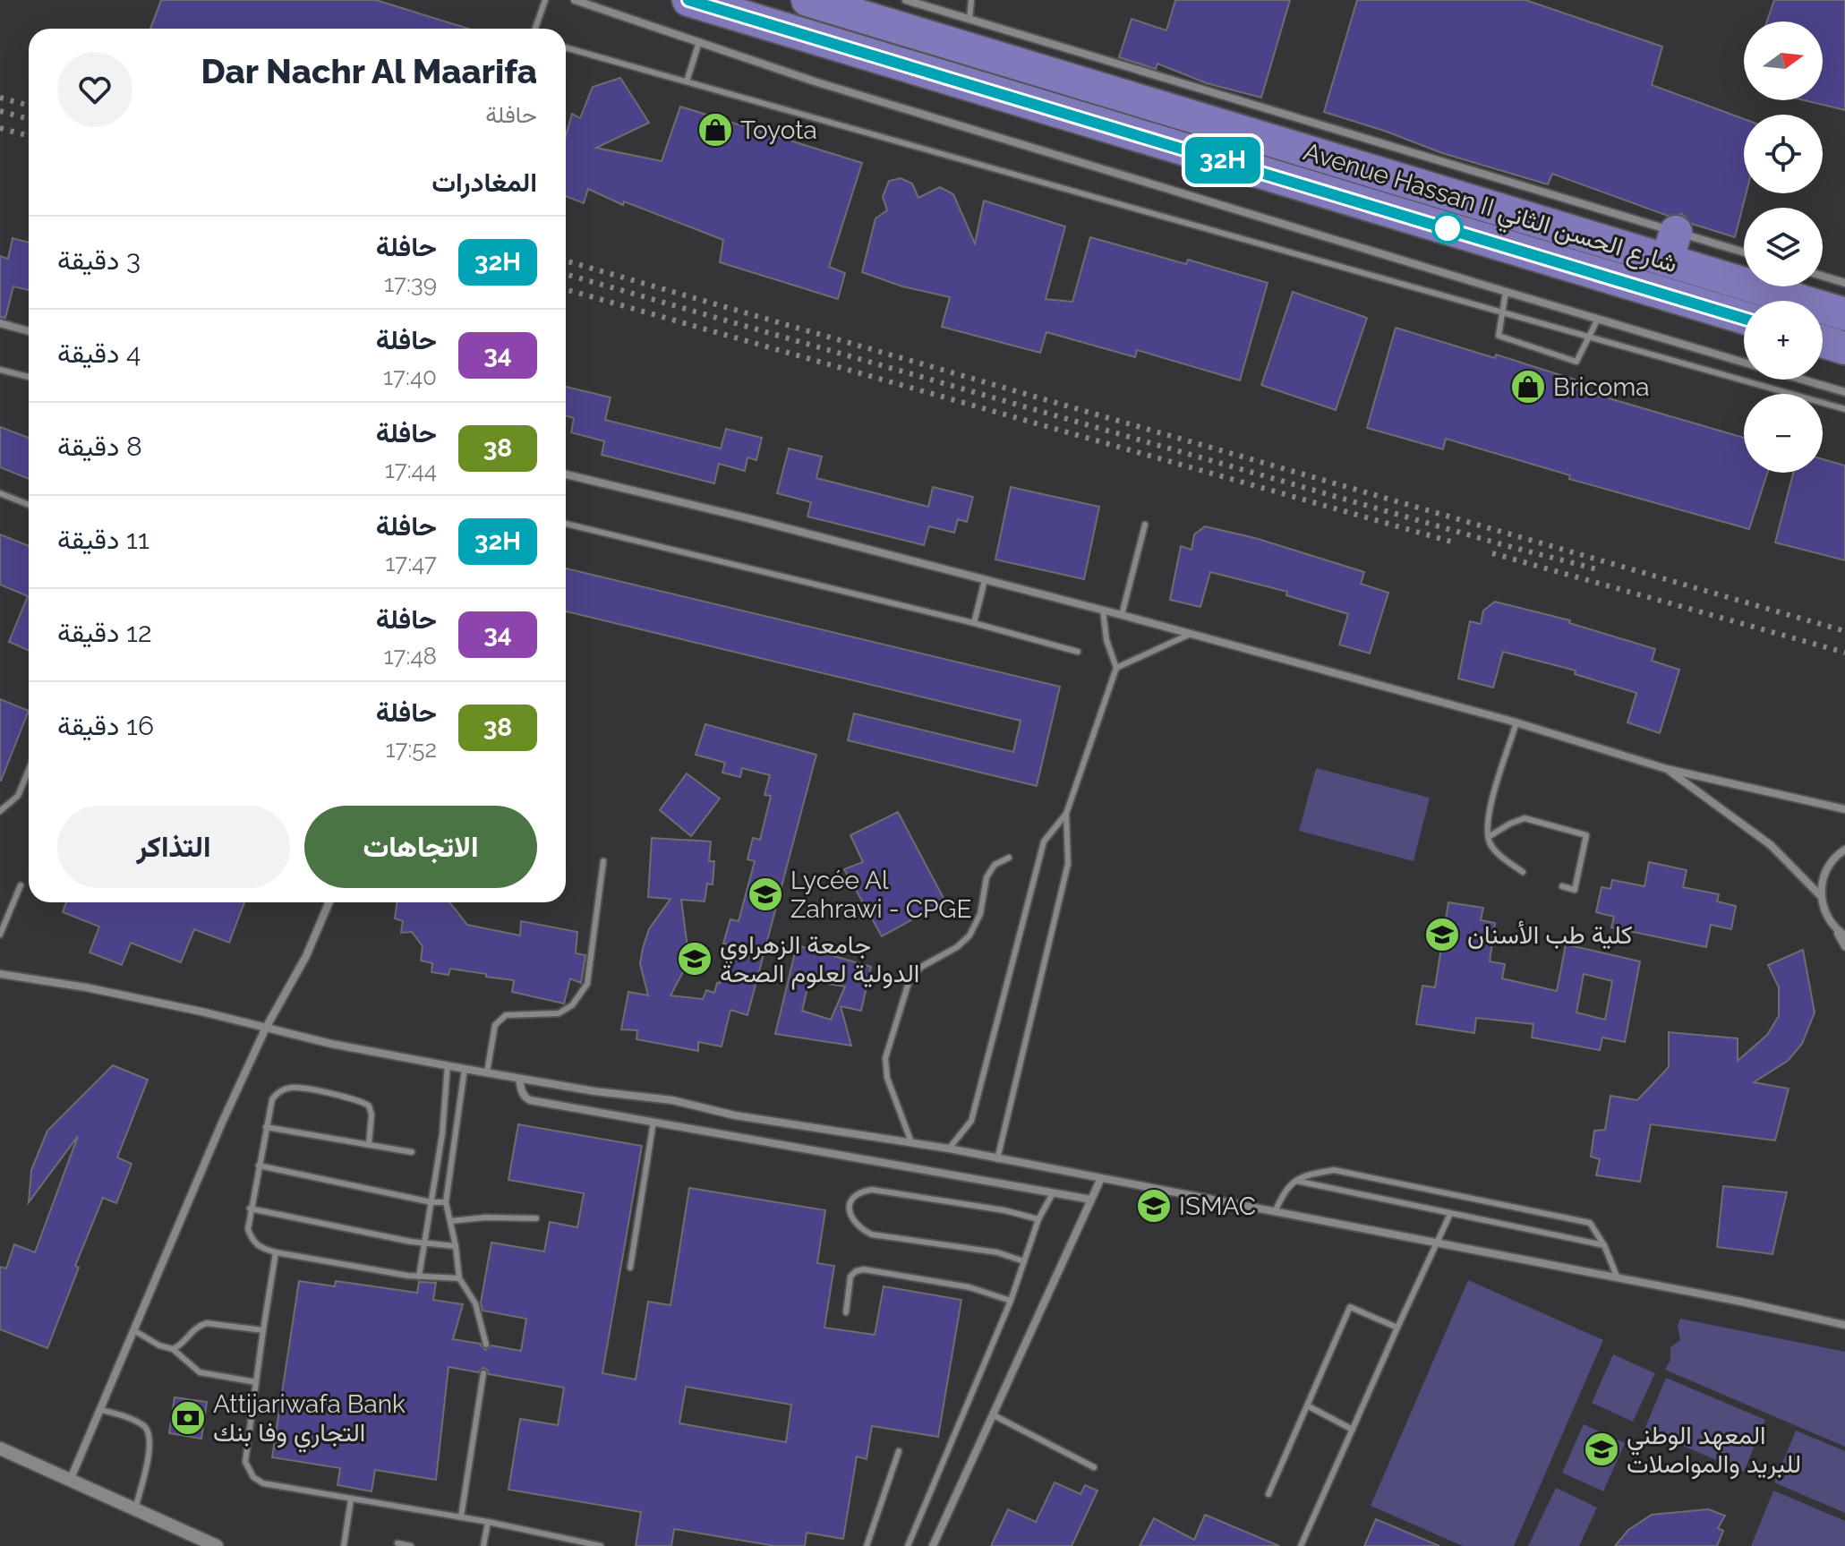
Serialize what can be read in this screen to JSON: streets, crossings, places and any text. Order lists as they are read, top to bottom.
{
  "streets": {
    "main road": ["Avenue Hassan II شارع الحسن الثاني"]
  },
  "places": {
    "shop": ["Toyota", "Bricoma"],
    "school or university": [
      "Lycée Al Zahrawi - CPGE",
      "كلية طب الأسنان",
      "جامعة الزهراوي الدولية لعلوم الصحة",
      "ISMAC",
      "المعهد الوطني للبريد والمواصلات"
    ],
    "bank": ["Attijariwafa Bank التجاري وفا بنك"]
  },
  "lines": ["bus line 32H"],
  "north": "right",
  "page": {
    "on_map": "32H",
    "map_buttons": ["+", "−"],
    "heading": [
      ["Dar Nachr Al Maarifa", "حافلة"],
      "المغادرات"
    ],
    "list": [
      {
        "mark": "32H",
        "name": "حافلة",
        "note": "17:39",
        "value": "3 دقيقة"
      },
      {
        "mark": "34",
        "name": "حافلة",
        "note": "17:40",
        "value": "4 دقيقة"
      },
      {
        "mark": "38",
        "name": "حافلة",
        "note": "17:44",
        "value": "8 دقيقة"
      },
      {
        "mark": "32H",
        "name": "حافلة",
        "note": "17:47",
        "value": "11 دقيقة"
      },
      {
        "mark": "34",
        "name": "حافلة",
        "note": "17:48",
        "value": "12 دقيقة"
      },
      {
        "mark": "38",
        "name": "حافلة",
        "note": "17:52",
        "value": "16 دقيقة"
      }
    ],
    "buttons": ["الاتجاهات", "التذاكر"]
  }
}
